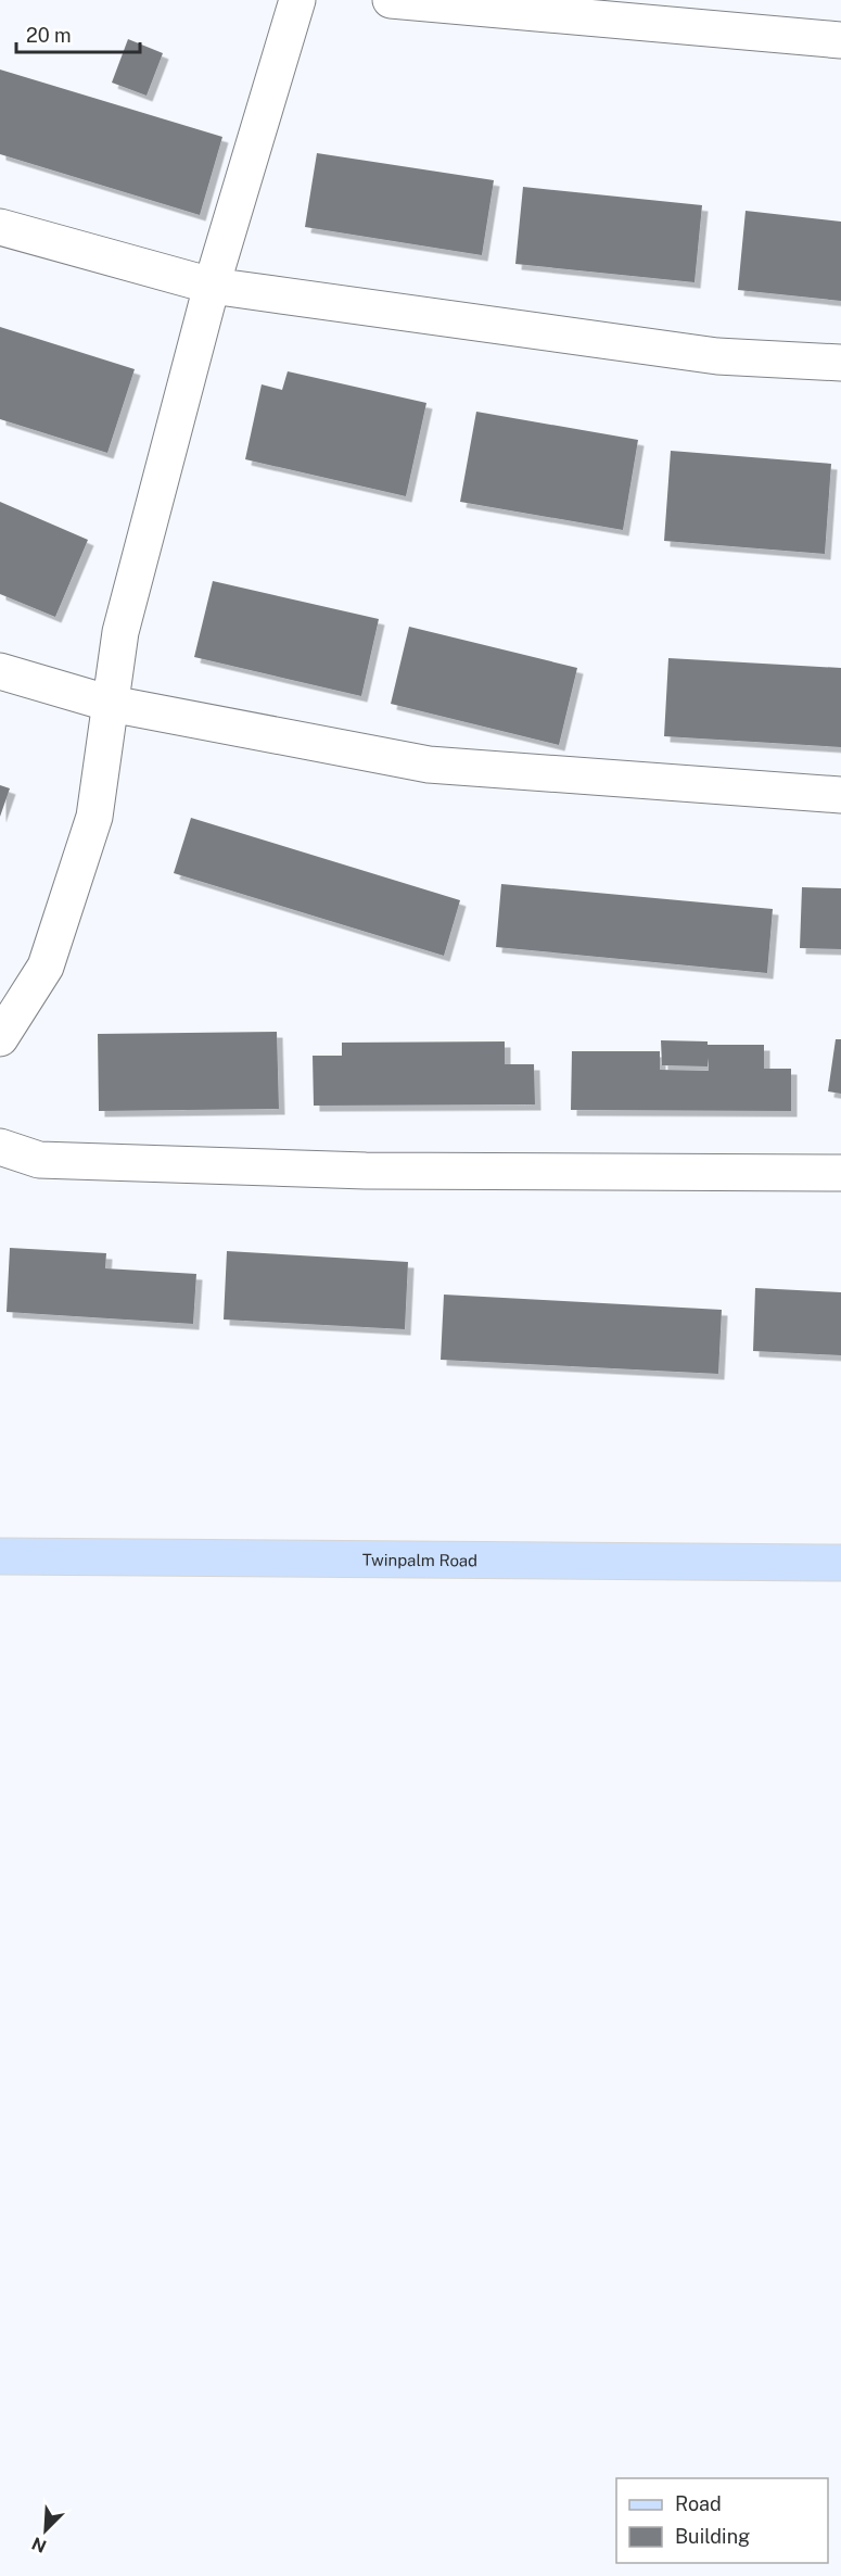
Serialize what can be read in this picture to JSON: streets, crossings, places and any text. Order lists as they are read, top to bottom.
{
  "streets": {
    "main road": ["Twinpalm Road"]
  },
  "legend": ["Road", "Building"],
  "scale_bar": "20 m",
  "north": "bottom left"
}
